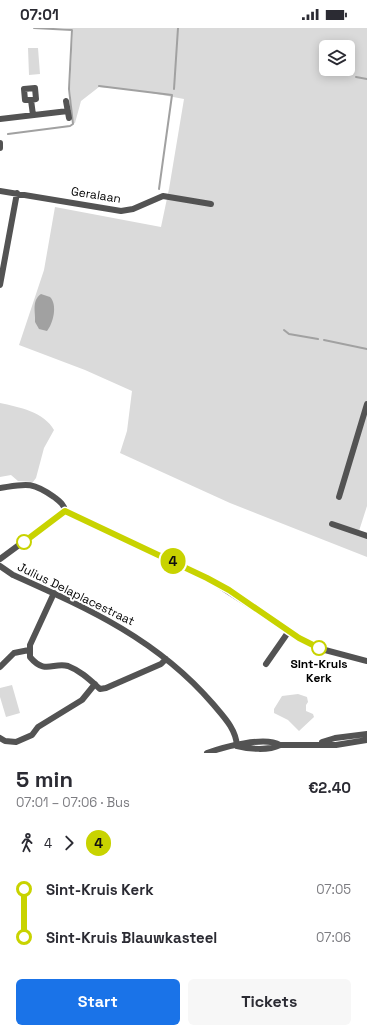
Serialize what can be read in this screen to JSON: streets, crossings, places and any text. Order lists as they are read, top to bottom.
{
  "streets": {
    "street": ["Geralaan", "Julius Delaplacestraat"]
  },
  "places": ["Sint-Kruis Kerk"],
  "lines": ["bus line 4"],
  "page": {
    "status": "07:01",
    "on_map": "4",
    "heading": ["5 min", "07:01 – 07:06 · Bus", "€2.40"],
    "legs": ["4", "4"],
    "list": [
      {
        "name": "Sint-Kruis Kerk",
        "value": "07:05"
      },
      {
        "name": "Sint-Kruis Blauwkasteel",
        "value": "07:06"
      }
    ],
    "buttons": ["Start", "Tickets"]
  }
}
